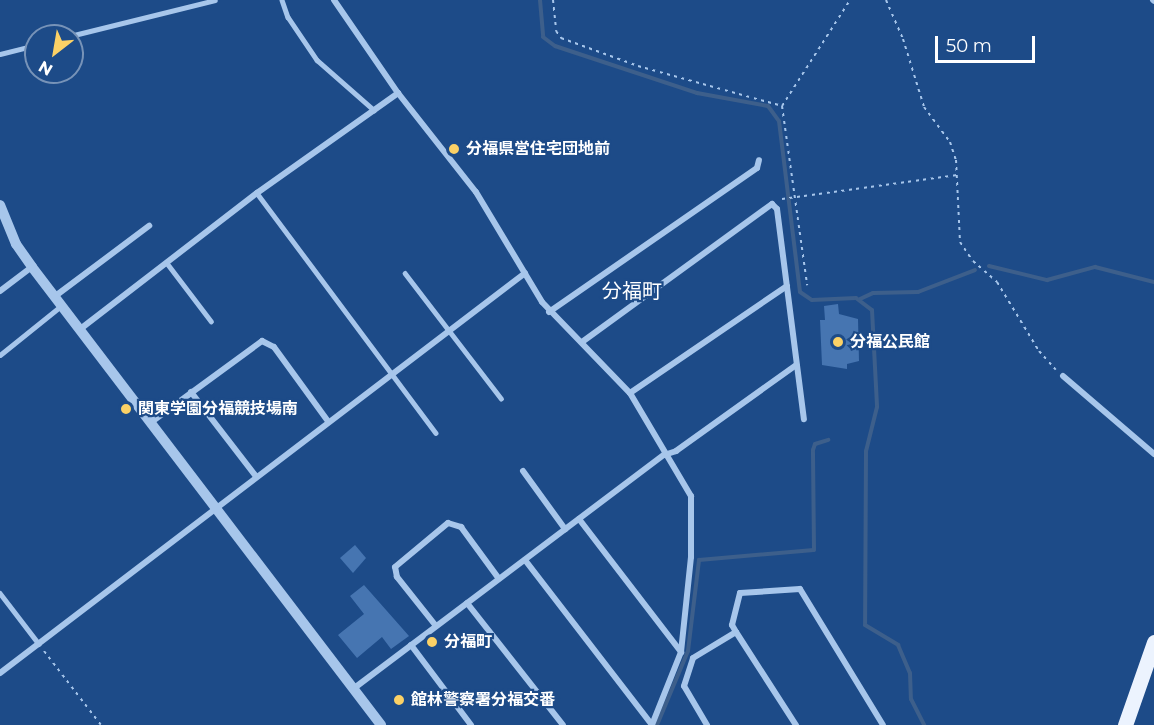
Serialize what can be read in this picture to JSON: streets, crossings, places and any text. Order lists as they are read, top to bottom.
{
  "districts": ["分福町"],
  "places": [
    "分福県営住宅団地前",
    "分福公民館",
    "関東学園分福競技場南",
    "分福町",
    "館林警察署分福交番"
  ],
  "scale_bar": "50 m",
  "north": "bottom left"
}
